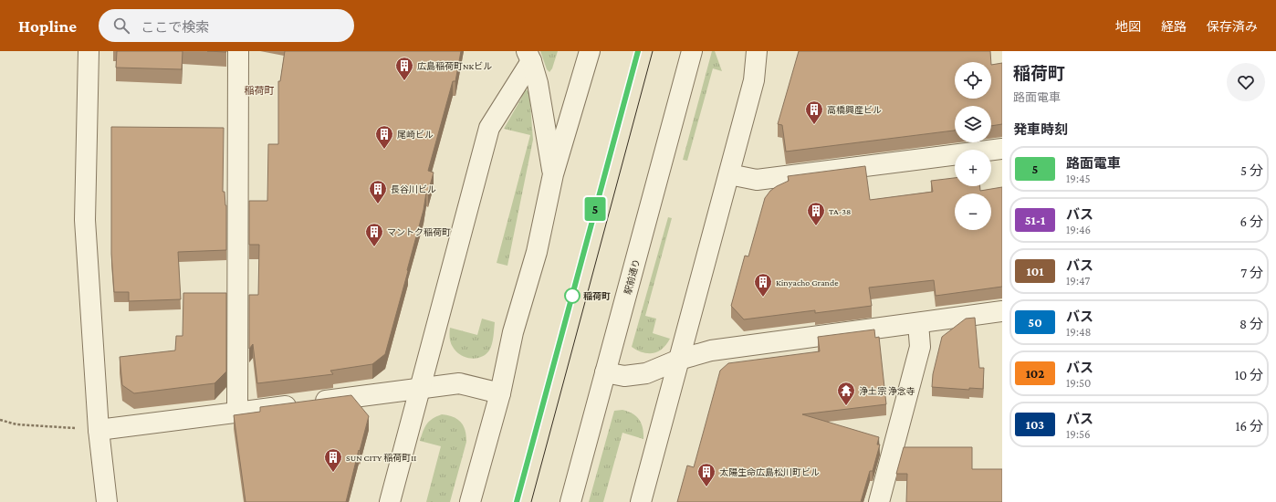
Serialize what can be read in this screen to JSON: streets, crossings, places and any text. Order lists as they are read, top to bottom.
{
  "streets": {
    "street": ["駅前通り"]
  },
  "districts": ["稲荷町"],
  "places": {
    "building": [
      "広島稲荷町NKビル",
      "高橋興産ビル",
      "尾崎ビル",
      "長谷川ビル",
      "TA-38",
      "マントク稲荷町",
      "Kinyacho Grande",
      "SUN CITY 稲荷町II",
      "太陽生命広島松川町ビル"
    ],
    "other": ["稲荷町"],
    "temple": ["浄土宗 浄念寺"]
  },
  "lines": ["tram line 5"],
  "page": {
    "header": "Hopline",
    "search": "ここで検索",
    "nav": ["地図", "経路", "保存済み"],
    "on_map": "5",
    "heading": [
      ["稲荷町", "路面電車"],
      "発車時刻"
    ],
    "map_buttons": ["+", "−"],
    "list": [
      {
        "mark": "5",
        "name": "路面電車",
        "note": "19:45",
        "value": "5 分"
      },
      {
        "mark": "51-1",
        "name": "バス",
        "note": "19:46",
        "value": "6 分"
      },
      {
        "mark": "101",
        "name": "バス",
        "note": "19:47",
        "value": "7 分"
      },
      {
        "mark": "50",
        "name": "バス",
        "note": "19:48",
        "value": "8 分"
      },
      {
        "mark": "102",
        "name": "バス",
        "note": "19:50",
        "value": "10 分"
      },
      {
        "mark": "103",
        "name": "バス",
        "note": "19:56",
        "value": "16 分"
      }
    ]
  }
}
